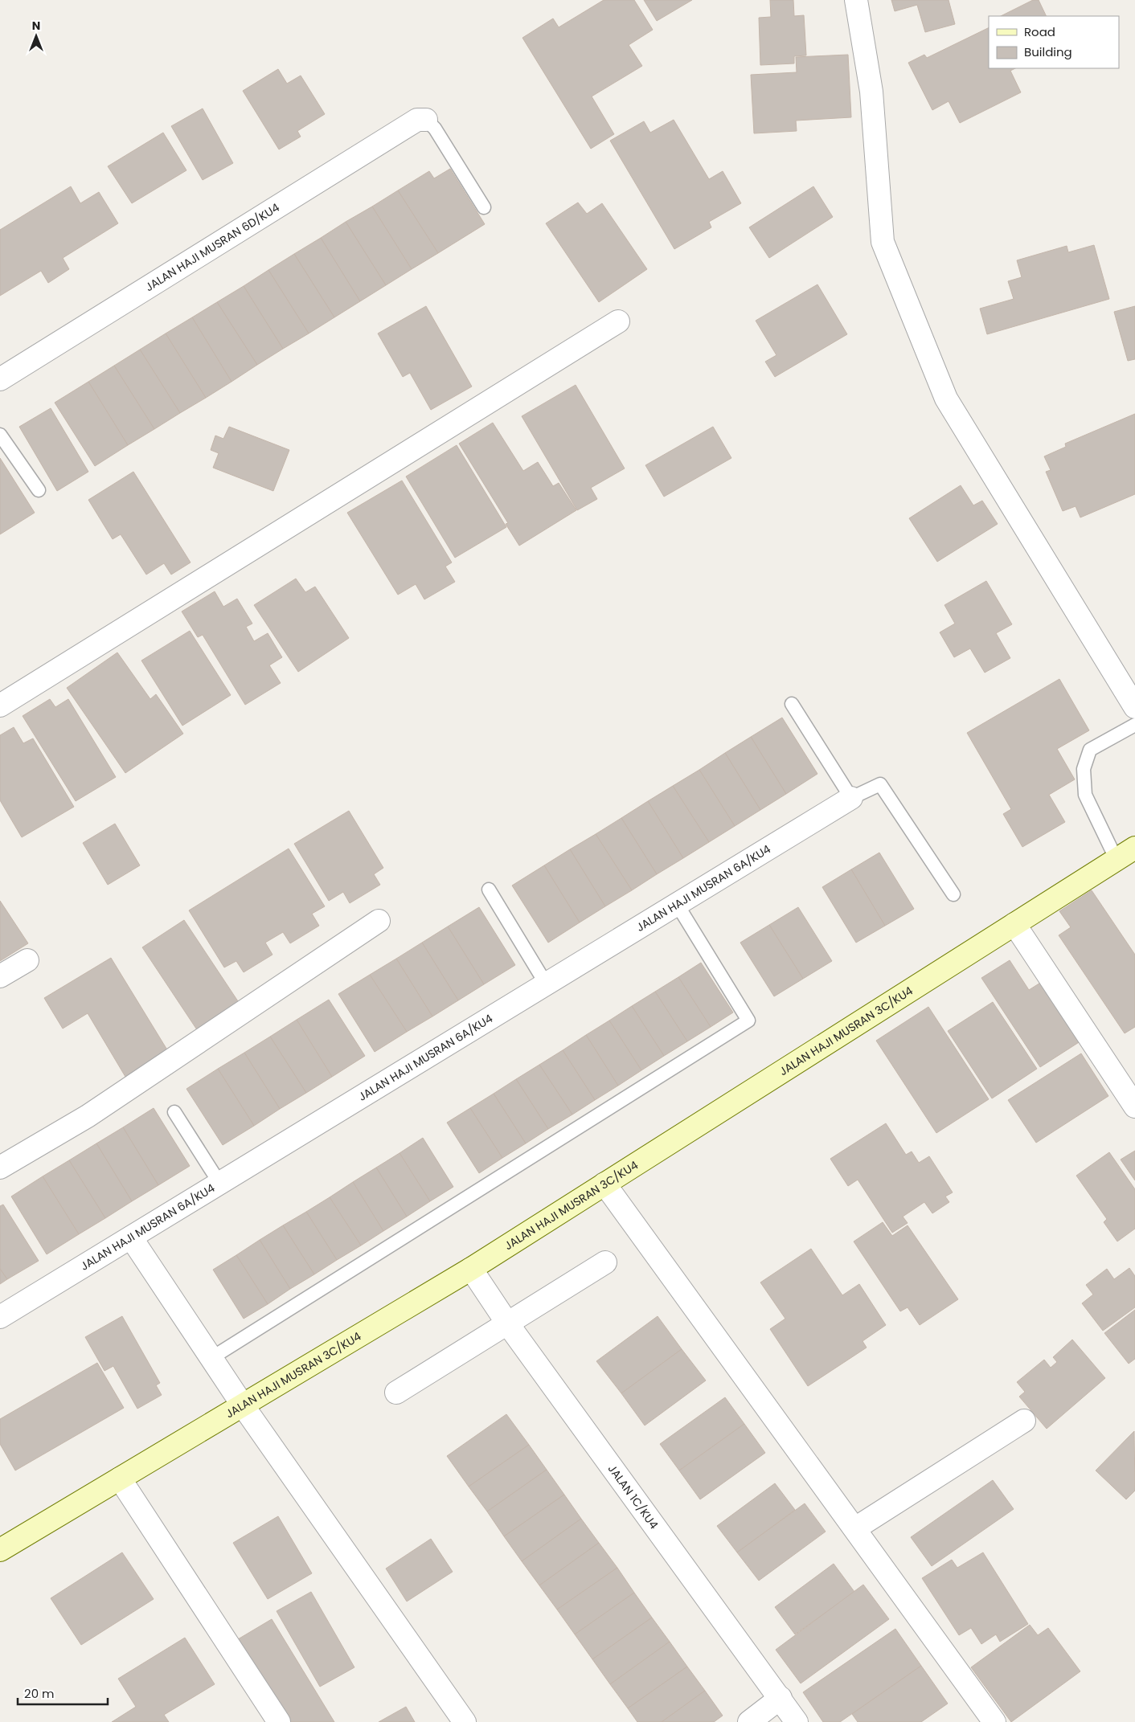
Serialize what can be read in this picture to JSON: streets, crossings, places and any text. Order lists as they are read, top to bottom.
{
  "streets": {
    "street": [
      "JALAN HAJI MUSRAN 6D/KU4",
      "JALAN HAJI MUSRAN 6A/KU4",
      "JALAN HAJI MUSRAN 3C/KU4",
      "JALAN 1C/KU4"
    ]
  },
  "crossings": [
    ["JALAN HAJI MUSRAN 3C/KU4", "JALAN 1C/KU4"]
  ],
  "legend": ["Road", "Building"],
  "scale_bar": "20 m",
  "north": "top"
}
